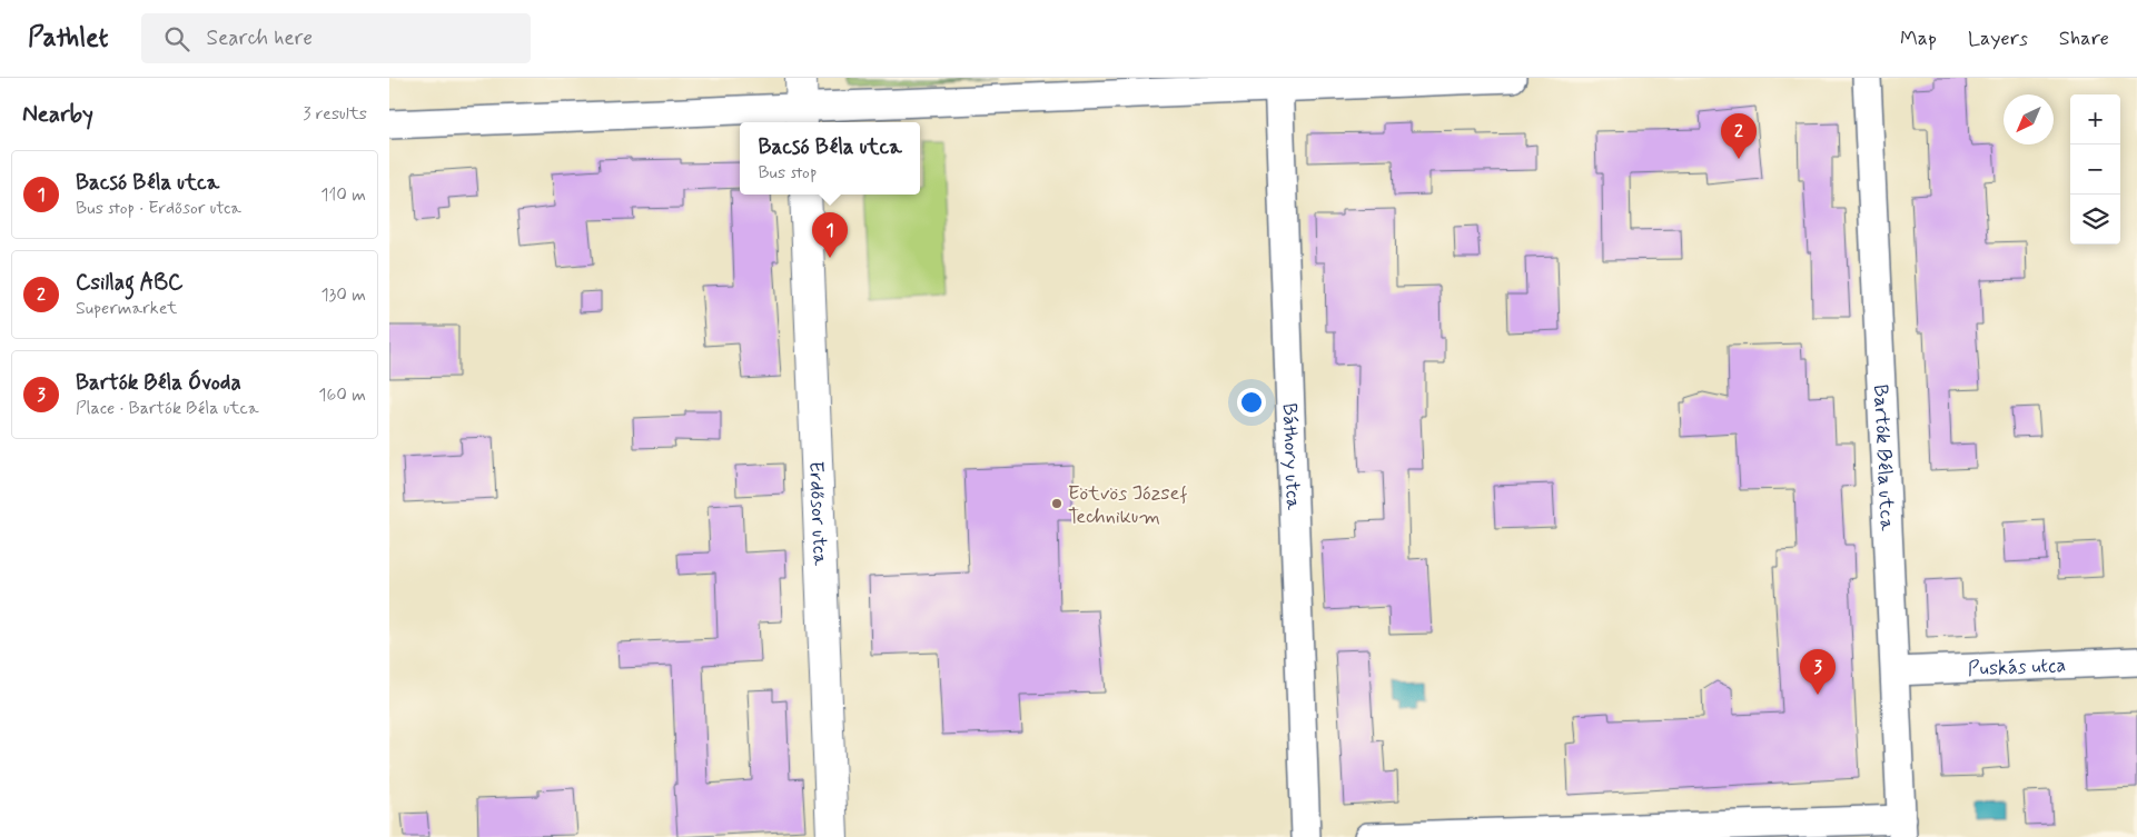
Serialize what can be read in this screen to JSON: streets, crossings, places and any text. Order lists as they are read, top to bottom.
{
  "streets": {
    "street": [
      "Báthory utca",
      "Bartók Béla utca",
      "Erdősor utca",
      "Puskás utca"
    ]
  },
  "crossings": [
    ["Bartók Béla utca", "Puskás utca"]
  ],
  "places": ["Eötvös József Technikum"],
  "north": "bottom left",
  "page": {
    "header": "Pathlet",
    "search": "Search here",
    "nav": ["Map", "Layers", "Share"],
    "heading": ["Nearby", "3 results"],
    "map_buttons": ["+", "−"],
    "pins": ["2", "1", "3"],
    "popup": ["Bacsó Béla utca", "Bus stop"],
    "list": [
      {
        "mark": "1",
        "name": "Bacsó Béla utca",
        "note": "Bus stop · Erdősor utca",
        "value": "110 m"
      },
      {
        "mark": "2",
        "name": "Csillag ABC",
        "note": "Supermarket",
        "value": "130 m"
      },
      {
        "mark": "3",
        "name": "Bartók Béla Óvoda",
        "note": "Place · Bartók Béla utca",
        "value": "160 m"
      }
    ]
  }
}
